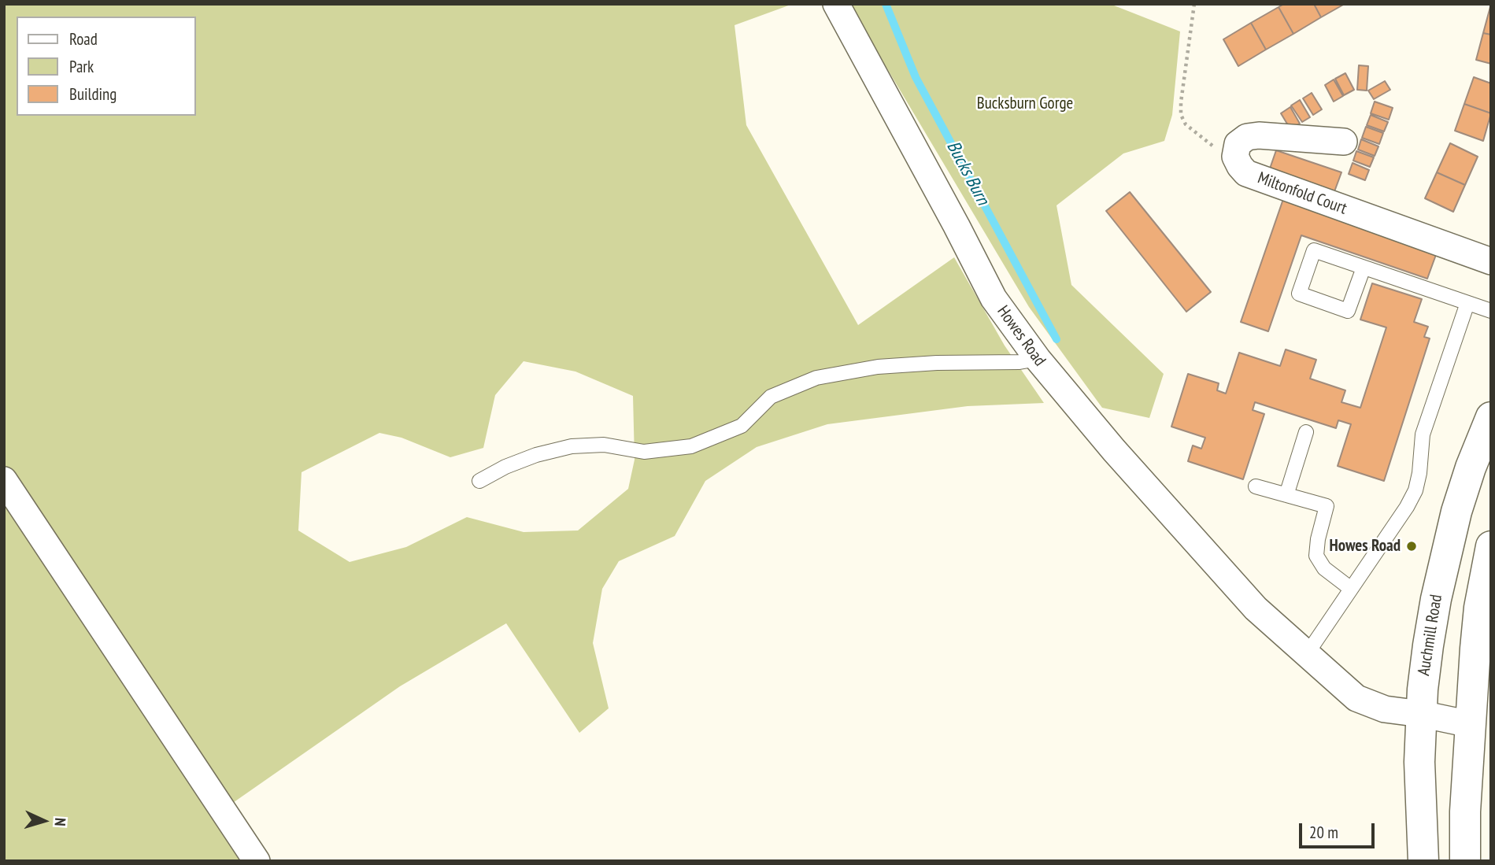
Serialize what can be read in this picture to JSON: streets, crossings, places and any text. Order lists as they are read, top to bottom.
{
  "streets": {
    "main road": ["Auchmill Road"],
    "street": ["Miltonfold Court", "Howes Road"]
  },
  "crossings": [
    ["Howes Road", "Auchmill Road"]
  ],
  "water": ["Bucks Burn"],
  "parks": ["Bucksburn Gorge"],
  "places": ["Howes Road"],
  "legend": ["Road", "Park", "Building"],
  "scale_bar": "20 m",
  "north": "right"
}
